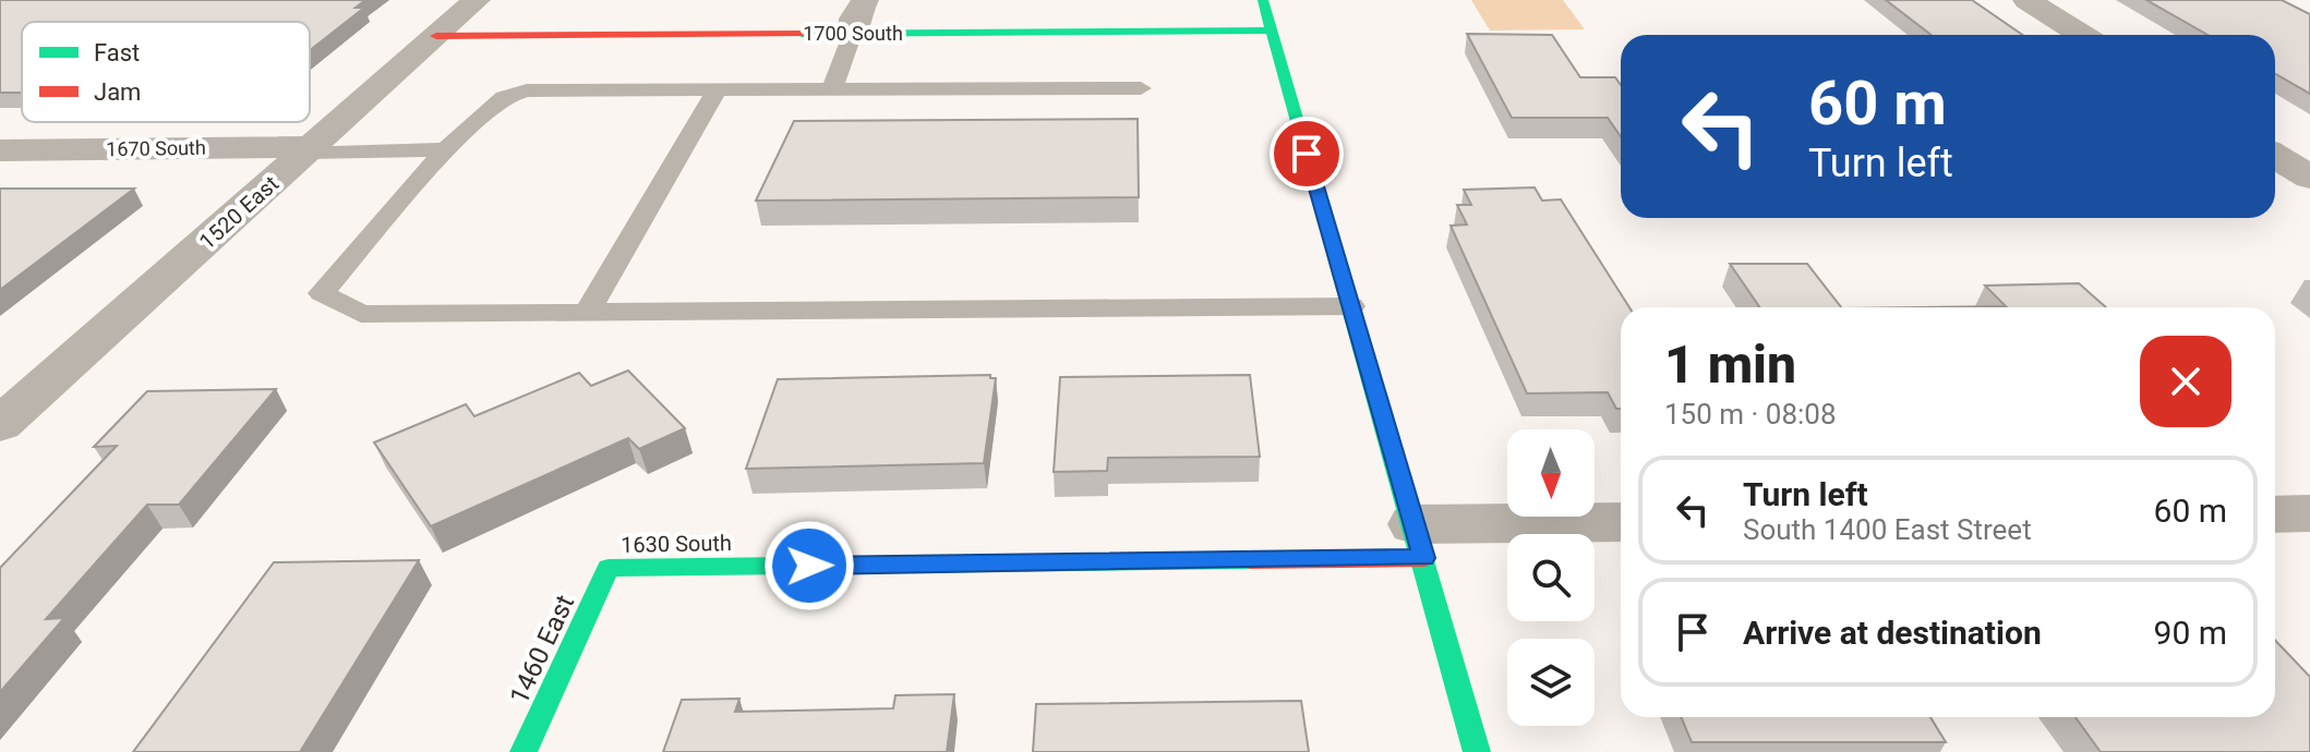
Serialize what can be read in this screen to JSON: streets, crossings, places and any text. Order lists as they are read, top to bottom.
{
  "streets": {
    "street": [
      "1700 South",
      "1670 South",
      "1520 East",
      "1630 South",
      "1460 East"
    ]
  },
  "crossings": [
    ["1700 South", "1520 East"],
    ["1670 South", "1520 East"],
    ["1630 South", "1460 East"]
  ],
  "legend": ["Fast", "Jam"],
  "north": "bottom",
  "page": {
    "turn": ["60 m", "Turn left"],
    "heading": ["1 min", "150 m · 08:08"],
    "list": [
      {
        "name": "Turn left",
        "note": "South 1400 East Street",
        "value": "60 m"
      },
      {
        "name": "Arrive at destination",
        "value": "90 m"
      }
    ]
  }
}
